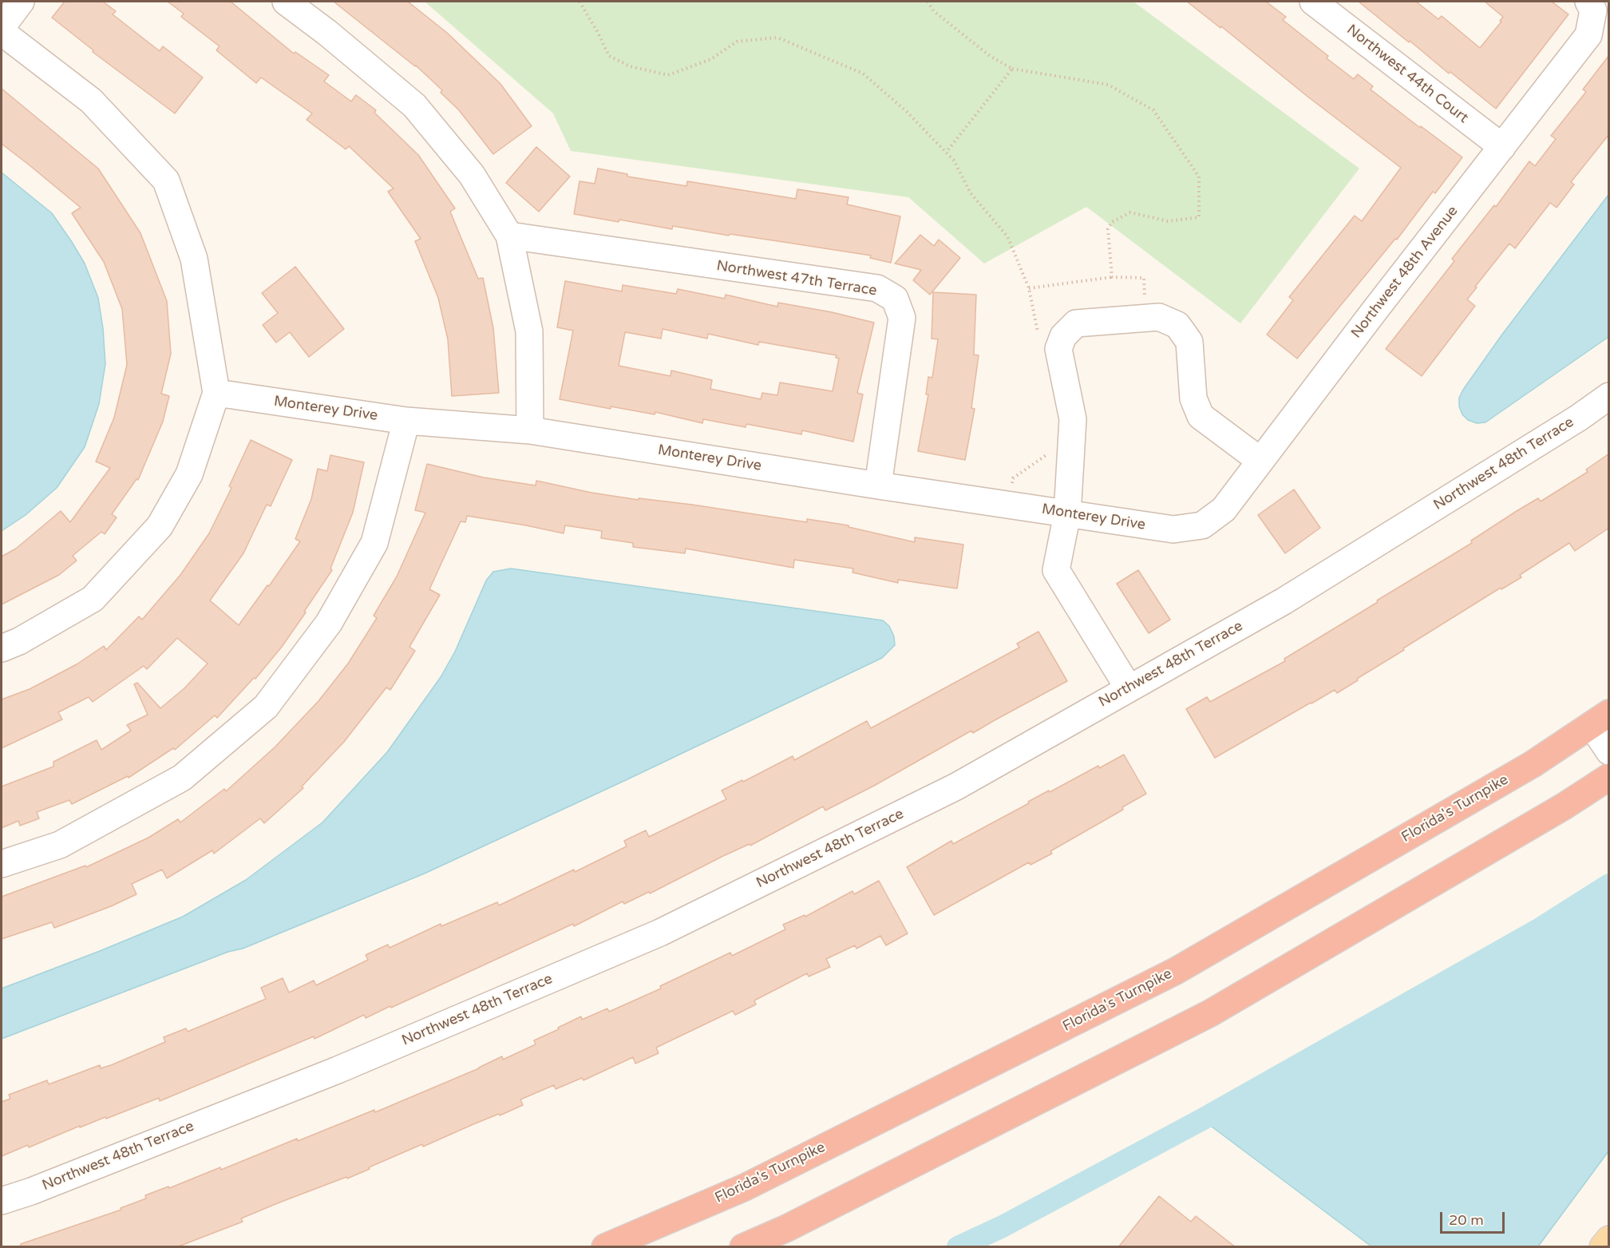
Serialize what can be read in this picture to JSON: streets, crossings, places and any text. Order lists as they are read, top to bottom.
{
  "streets": {
    "highway": ["Florida's Turnpike"],
    "street": [
      "Northwest 44th Court",
      "Northwest 48th Avenue",
      "Northwest 47th Terrace",
      "Monterey Drive",
      "Northwest 48th Terrace"
    ]
  },
  "crossings": [
    ["Northwest 44th Court", "Northwest 48th Avenue"],
    ["Northwest 48th Avenue", "Monterey Drive"],
    ["Northwest 47th Terrace", "Monterey Drive"]
  ],
  "scale_bar": "20 m"
}
